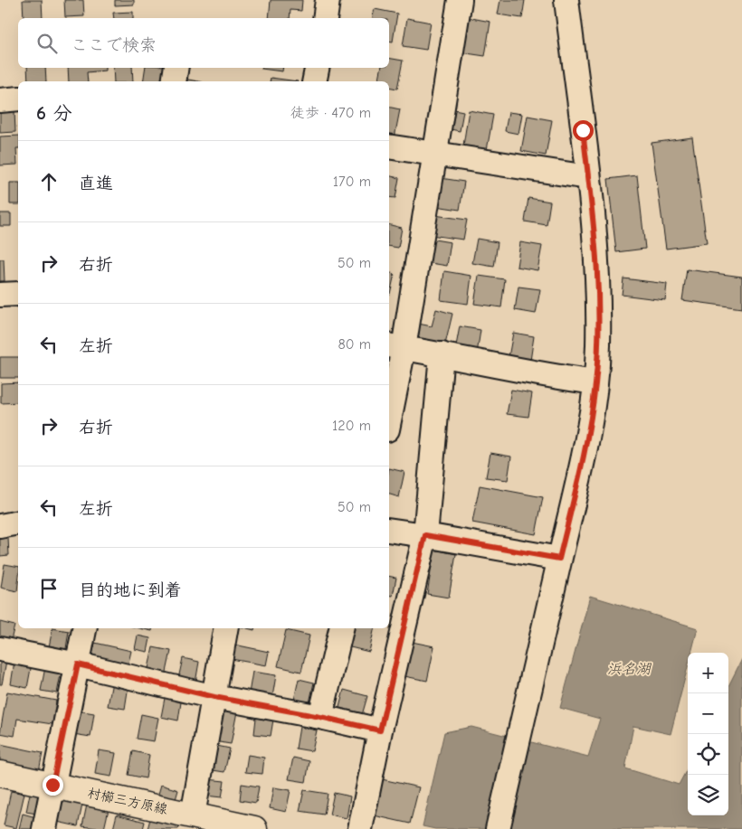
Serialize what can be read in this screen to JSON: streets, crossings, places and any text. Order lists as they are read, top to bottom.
{
  "streets": {
    "main road": ["村櫛三方原線"]
  },
  "water": ["浜名湖"],
  "page": {
    "search": "ここで検索",
    "heading": ["6 分", "徒歩 · 470 m"],
    "list": [
      ["直進", "170 m"],
      ["右折", "50 m"],
      ["左折", "80 m"],
      ["右折", "120 m"],
      ["左折", "50 m"],
      "目的地に到着"
    ],
    "map_buttons": ["+", "−"]
  }
}
